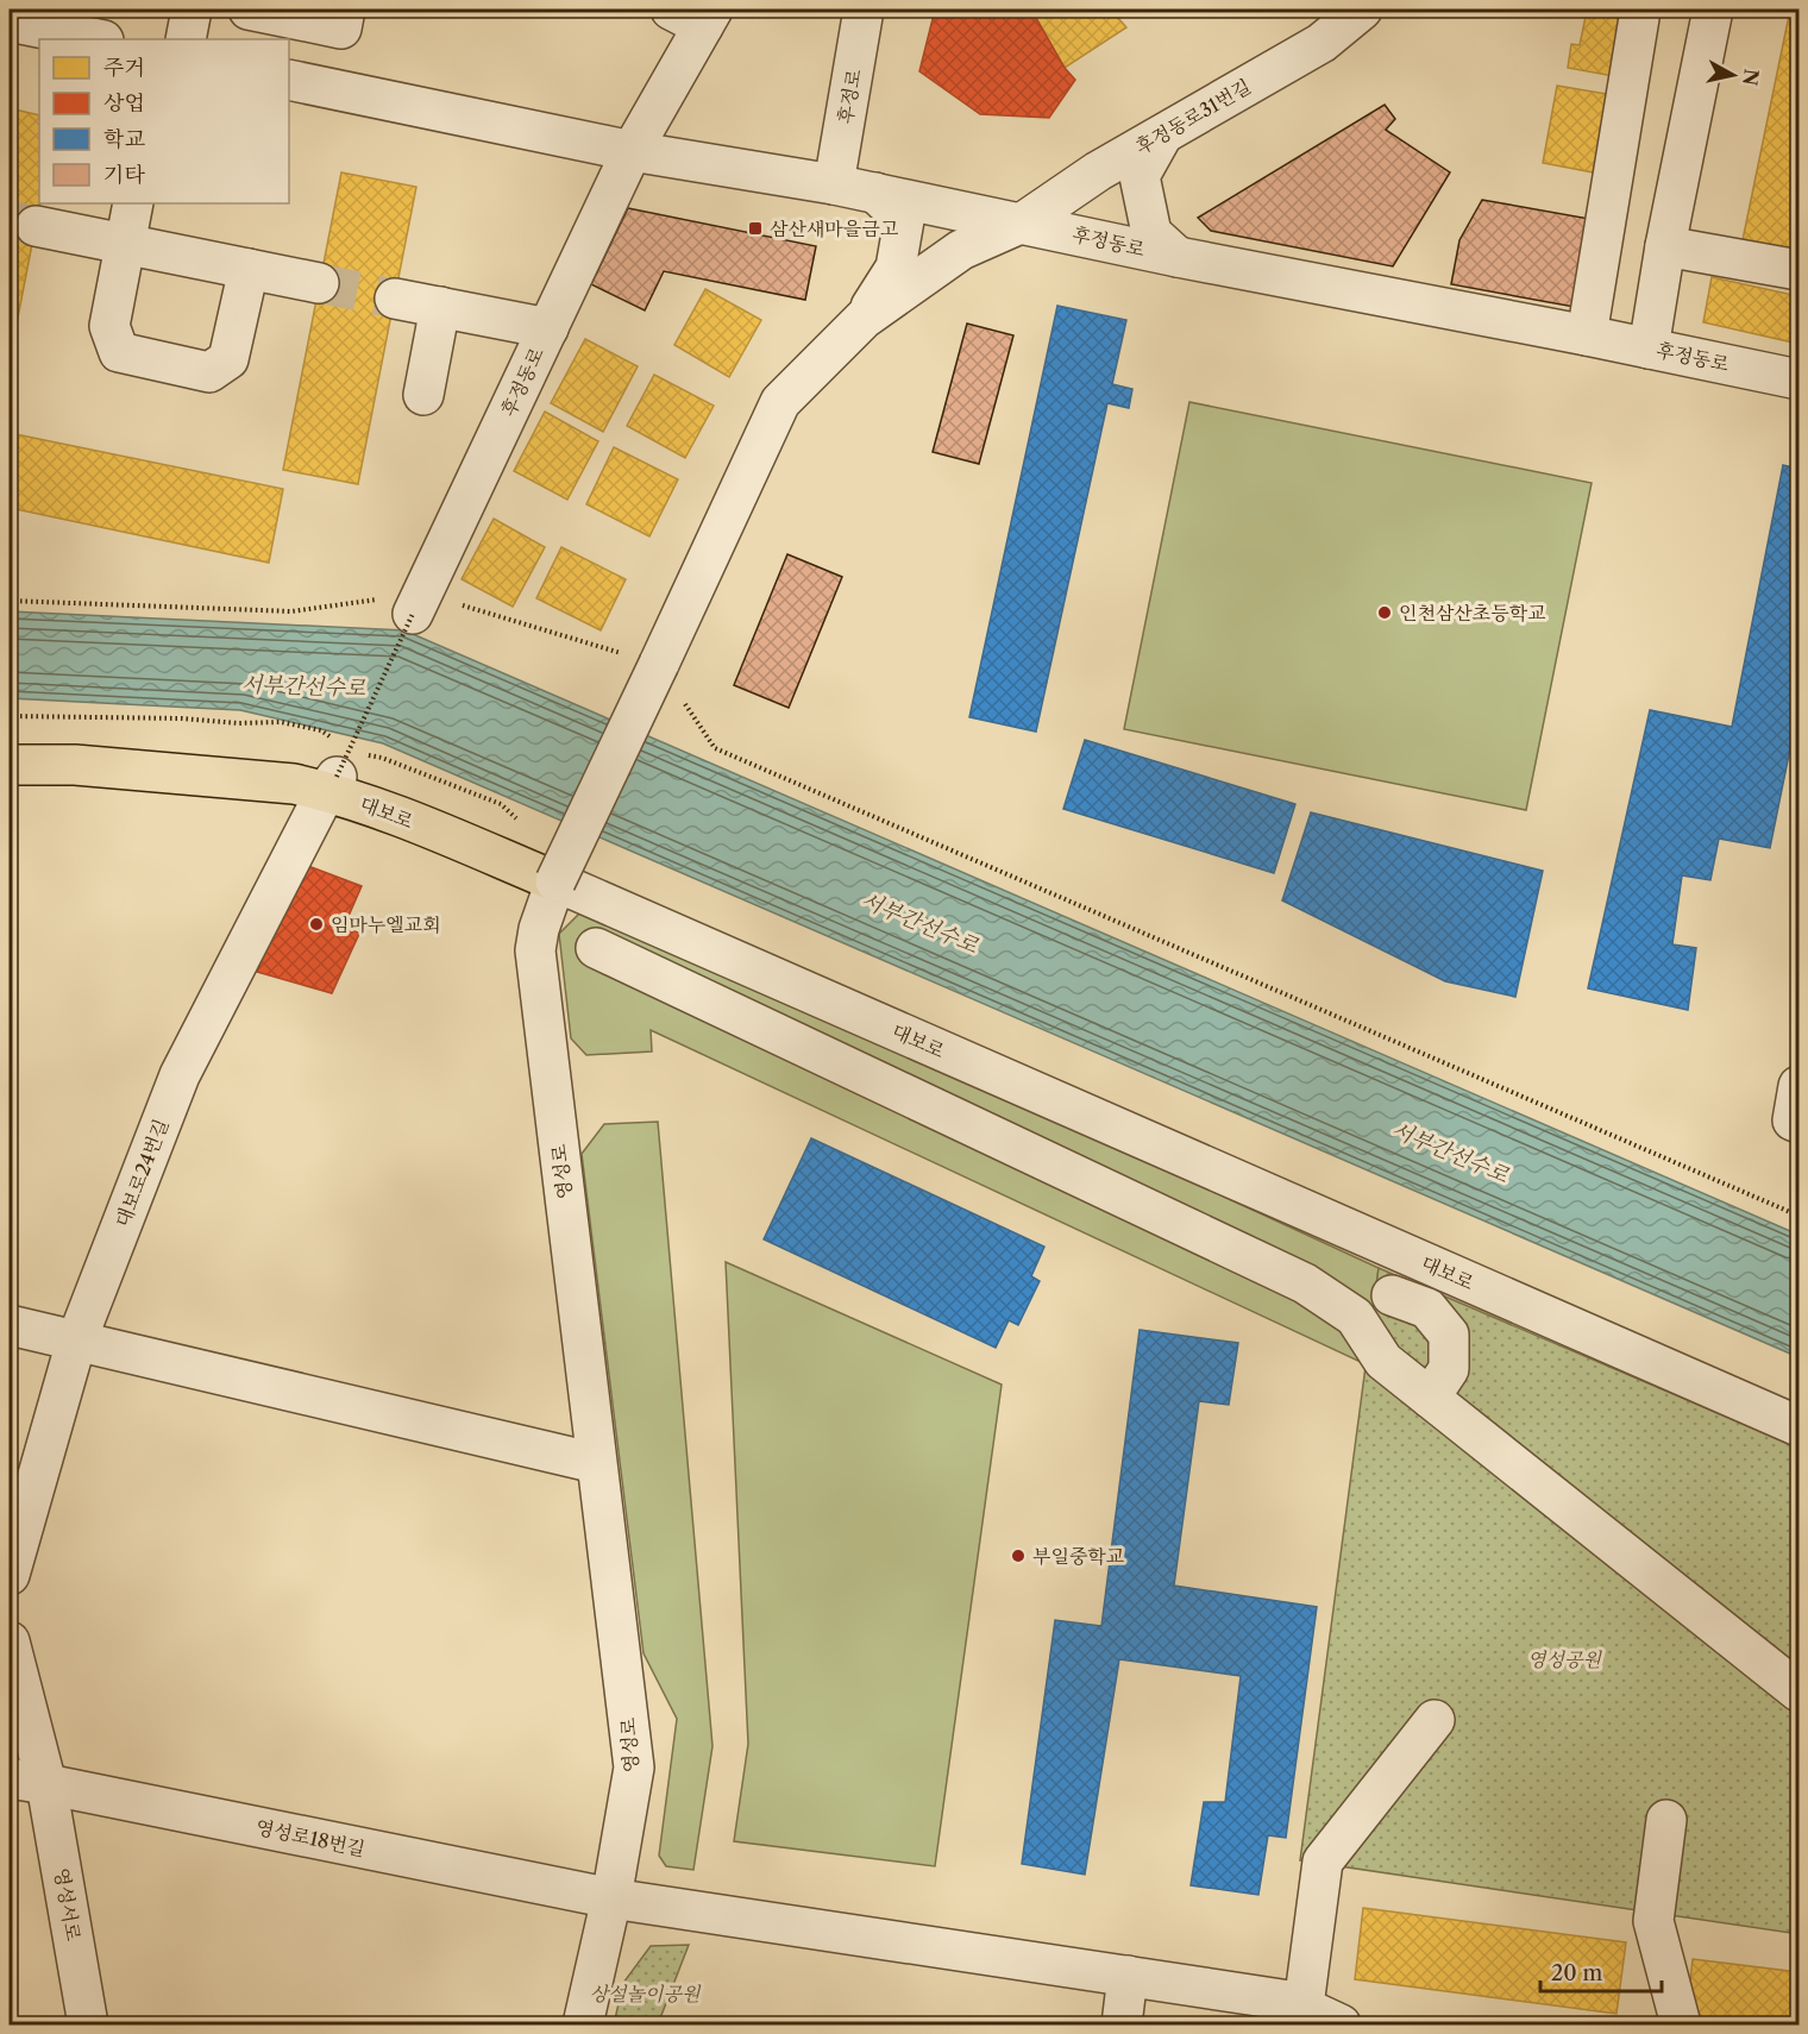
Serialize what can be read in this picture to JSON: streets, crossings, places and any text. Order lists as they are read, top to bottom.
{
  "streets": {
    "main road": ["대보로"],
    "street": [
      "후정로",
      "후정동로31번길",
      "후정동로",
      "영성로",
      "대보로24번길",
      "영성로18번길",
      "영성서로"
    ]
  },
  "crossings": [
    ["후정로", "후정동로"],
    ["후정동로31번길", "후정동로"],
    ["후정동로31번길", "영성로"],
    ["대보로", "영성로"],
    ["대보로", "대보로24번길"],
    ["영성로", "영성로18번길"],
    ["영성로18번길", "영성서로"]
  ],
  "water": ["서부간선수로"],
  "parks": ["영성공원", "상설놀이공원"],
  "places": {
    "transit": ["삼산새마을금고"],
    "other": ["인천삼산초등학교", "임마누엘교회", "부일중학교"]
  },
  "legend": [
    "주거",
    "상업",
    "학교",
    "기타"
  ],
  "scale_bar": "20 m",
  "north": "right"
}
